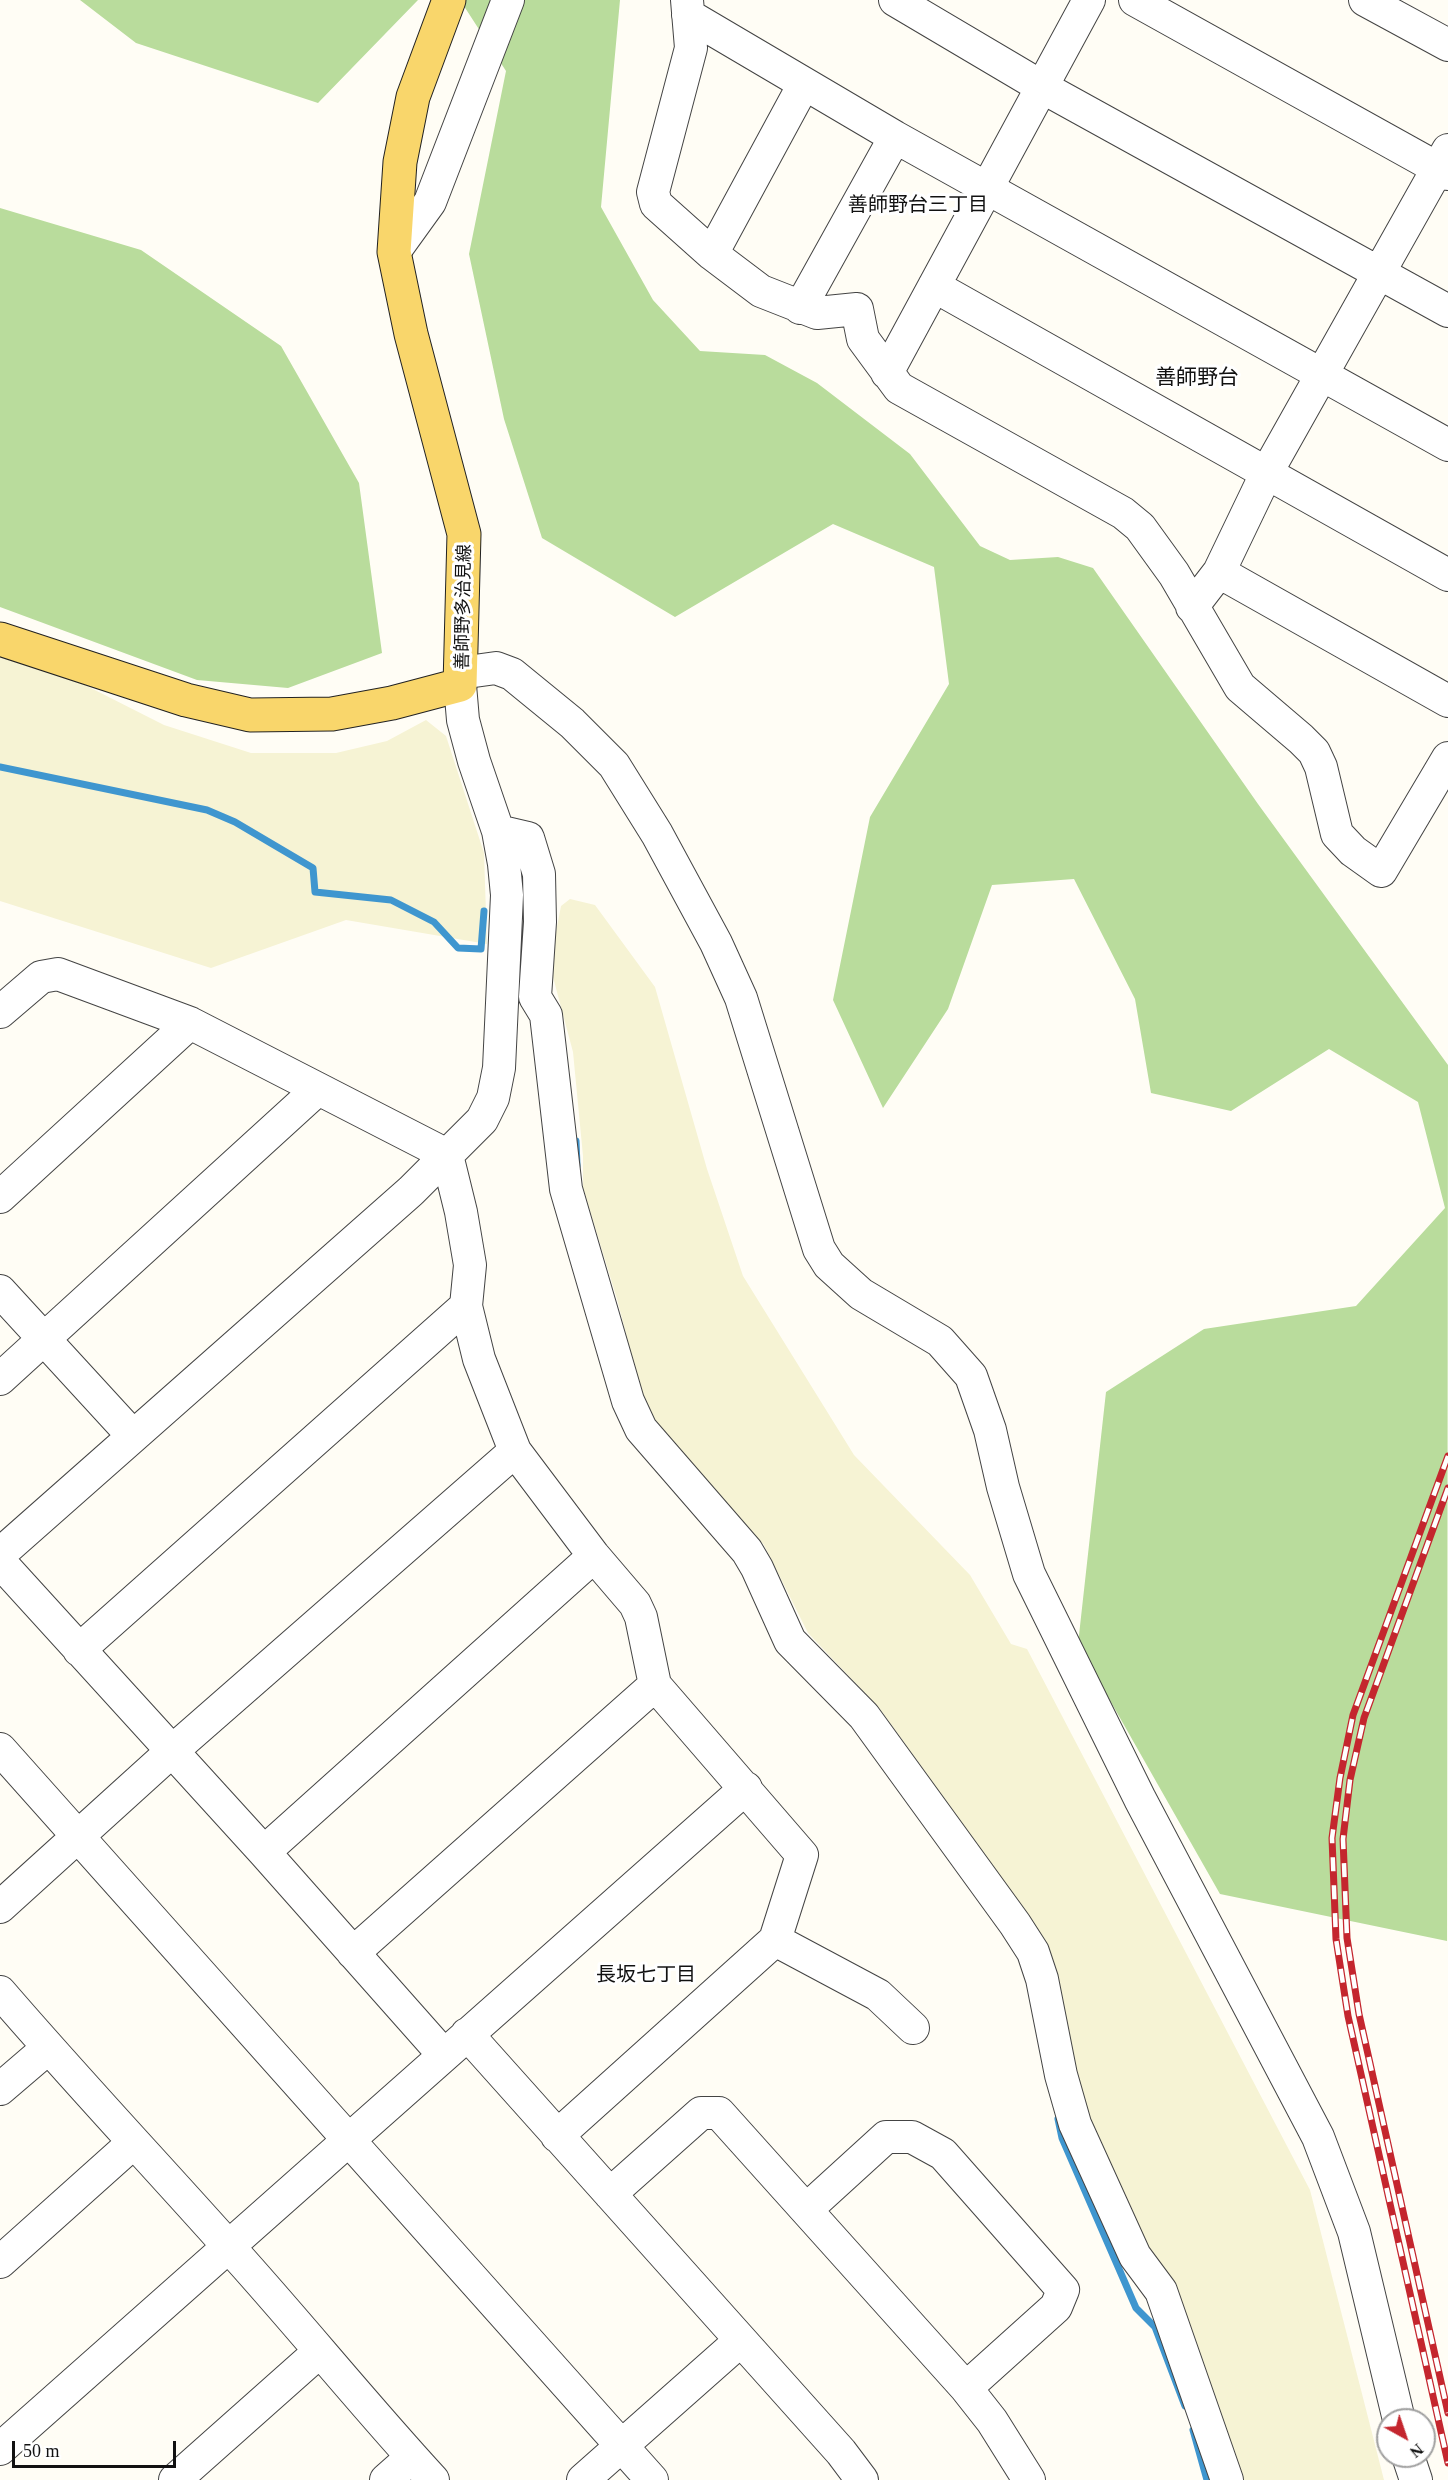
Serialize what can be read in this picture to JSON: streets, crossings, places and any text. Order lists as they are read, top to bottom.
{
  "streets": {
    "main road": ["善師野多治見線"]
  },
  "districts": ["善師野台三丁目", "善師野台", "長坂七丁目"],
  "scale_bar": "50 m",
  "north": "bottom right"
}
